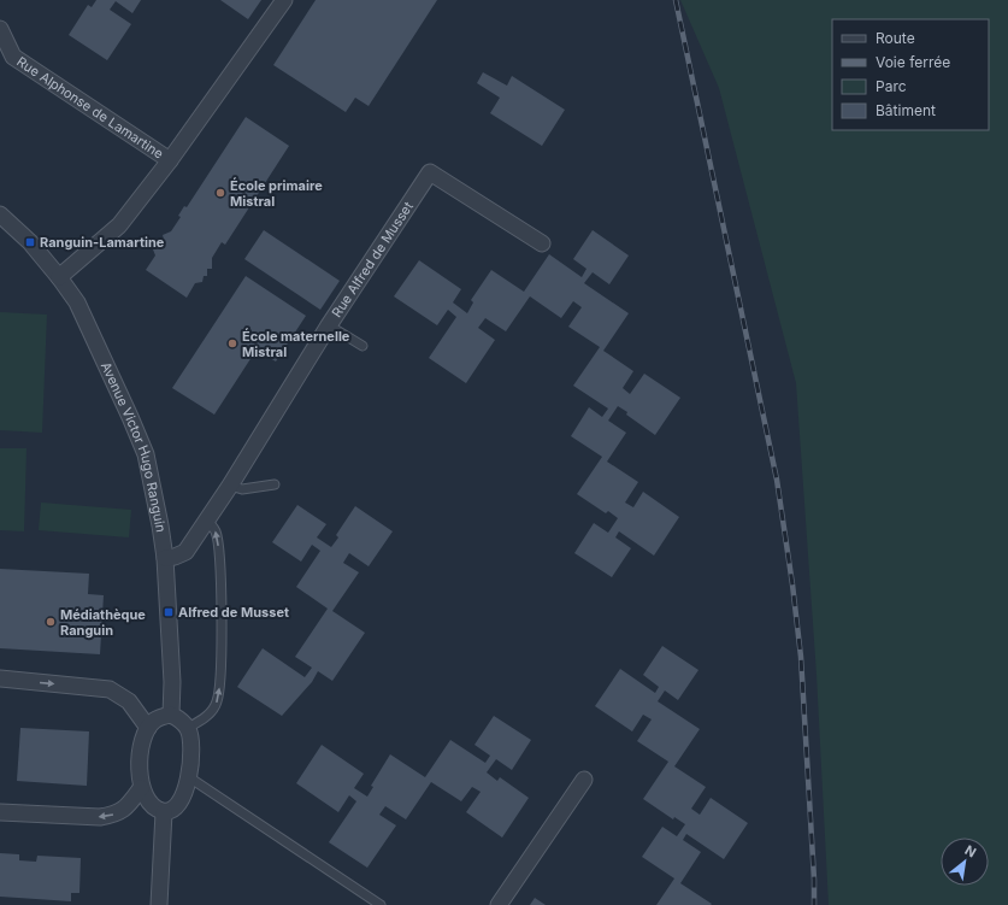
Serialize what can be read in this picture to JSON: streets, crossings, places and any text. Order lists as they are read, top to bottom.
{
  "streets": {
    "street": ["Rue Alphonse de Lamartine", "Rue Alfred de Musset", "Avenue Victor Hugo Ranguin"]
  },
  "crossings": [
    ["Rue Alphonse de Lamartine", "Avenue Victor Hugo Ranguin"],
    ["Rue Alfred de Musset", "Avenue Victor Hugo Ranguin"]
  ],
  "places": {
    "other": ["École primaire Mistral", "École maternelle Mistral", "Médiathèque Ranguin"],
    "transit": ["Ranguin-Lamartine", "Alfred de Musset"]
  },
  "legend": [
    "Route",
    "Voie ferrée",
    "Parc",
    "Bâtiment"
  ],
  "north": "top right"
}
